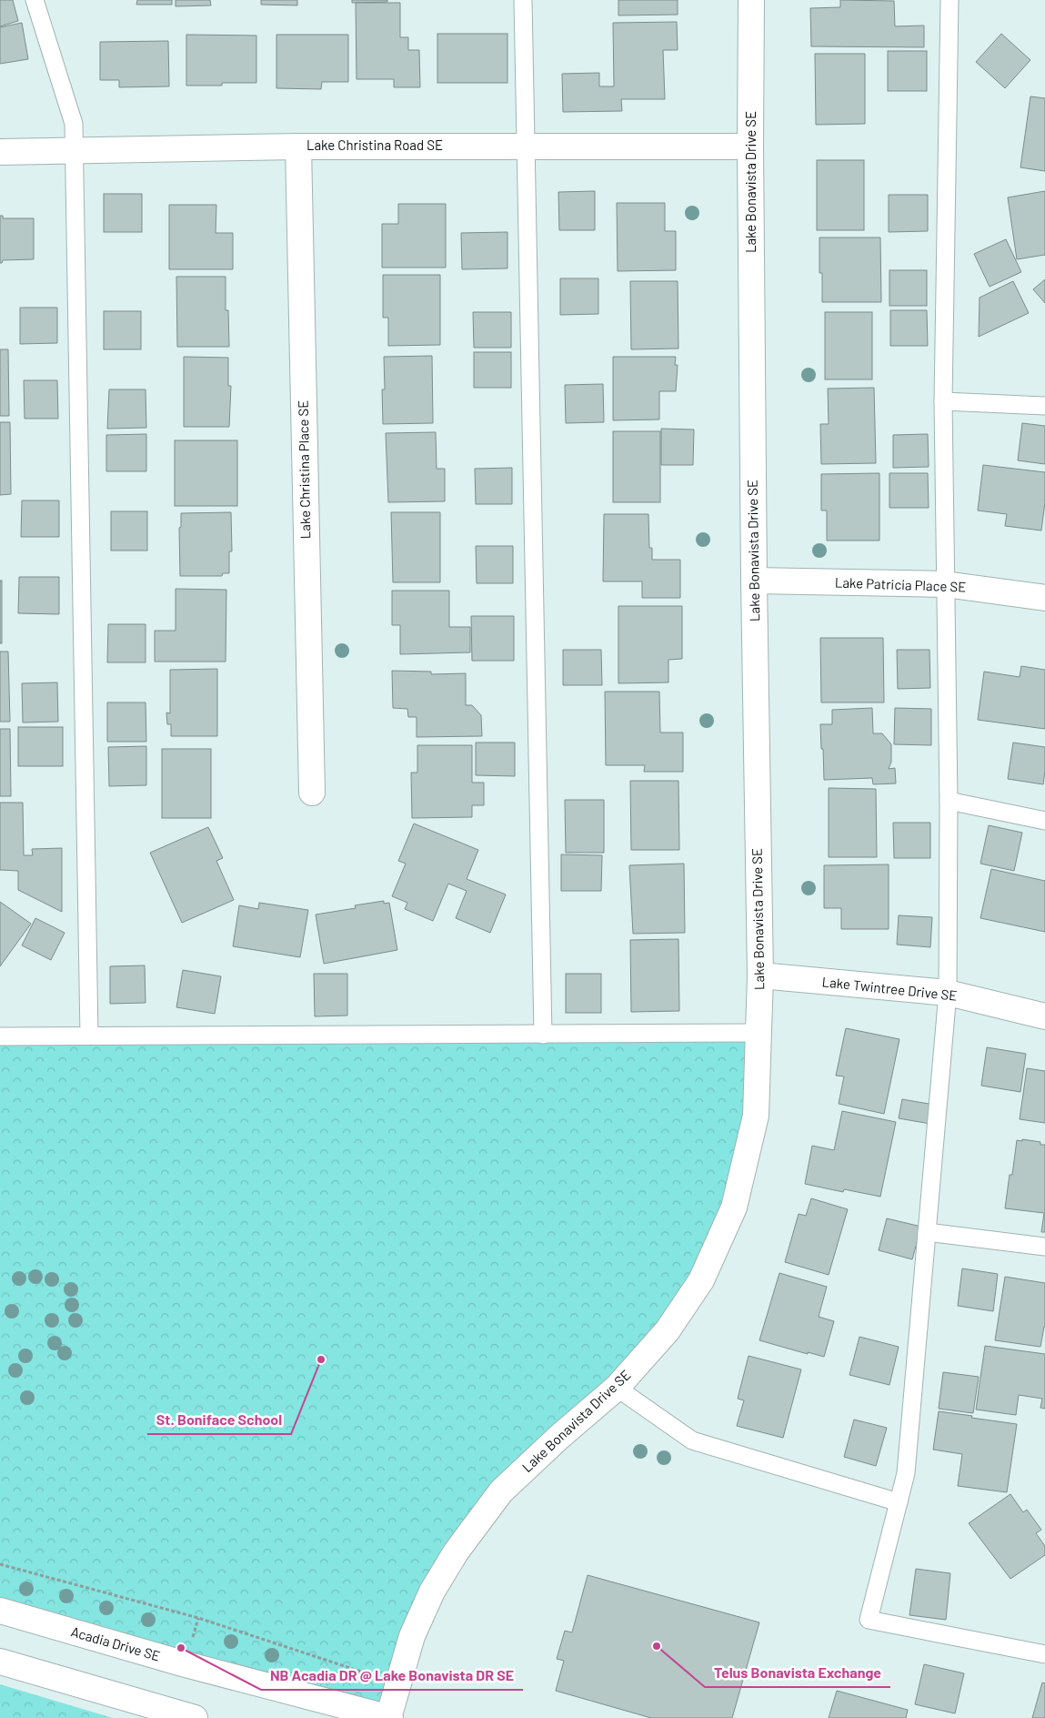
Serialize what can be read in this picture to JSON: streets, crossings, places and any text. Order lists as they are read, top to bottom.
{
  "streets": {
    "street": [
      "Lake Christina Road SE",
      "Lake Bonavista Drive SE",
      "Lake Christina Place SE",
      "Lake Patricia Place SE",
      "Lake Twintree Drive SE",
      "Acadia Drive SE"
    ]
  },
  "crossings": [
    ["Lake Christina Road SE", "Lake Bonavista Drive SE"],
    ["Lake Christina Road SE", "Lake Christina Place SE"],
    ["Lake Bonavista Drive SE", "Lake Patricia Place SE"],
    ["Lake Bonavista Drive SE", "Lake Twintree Drive SE"],
    ["Lake Bonavista Drive SE", "Acadia Drive SE"]
  ],
  "places": ["St. Boniface School", "Telus Bonavista Exchange", "NB Acadia DR @ Lake Bonavista DR SE"]
}
